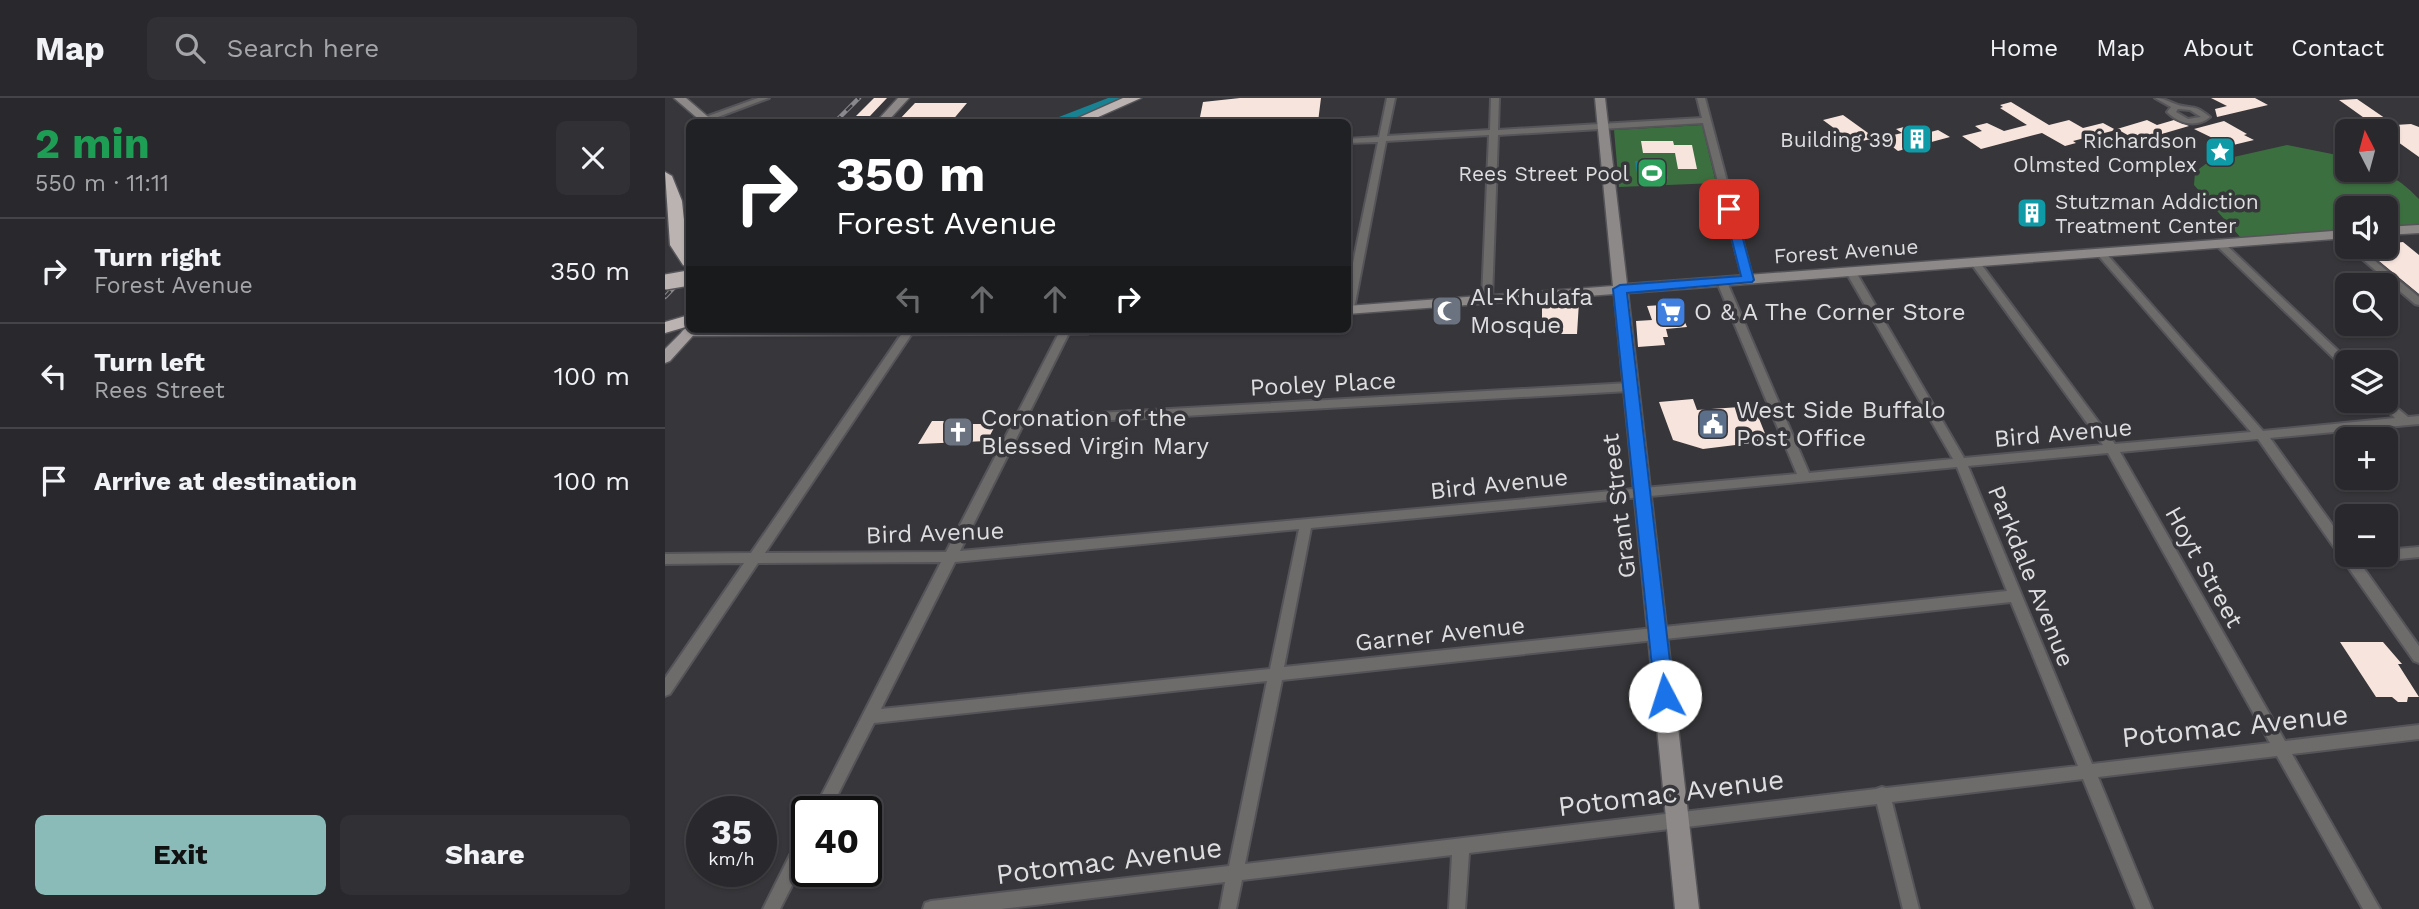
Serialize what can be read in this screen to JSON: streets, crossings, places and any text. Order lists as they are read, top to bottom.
{
  "streets": {
    "street": [
      "Forest Avenue",
      "Pooley Place",
      "Bird Avenue",
      "Grant Street",
      "Hoyt Street",
      "Parkdale Avenue",
      "Garner Avenue",
      "Potomac Avenue"
    ]
  },
  "crossings": [
    ["Forest Avenue", "Grant Street"],
    ["Forest Avenue", "Hoyt Street"],
    ["Forest Avenue", "Parkdale Avenue"],
    ["Pooley Place", "Grant Street"],
    ["Bird Avenue", "Grant Street"],
    ["Bird Avenue", "Hoyt Street"],
    ["Bird Avenue", "Parkdale Avenue"],
    ["Grant Street", "Garner Avenue"],
    ["Grant Street", "Potomac Avenue"],
    ["Hoyt Street", "Potomac Avenue"],
    ["Parkdale Avenue", "Garner Avenue"],
    ["Parkdale Avenue", "Potomac Avenue"]
  ],
  "places": {
    "building": ["Building 39", "Stutzman Addiction Treatment Center"],
    "place": ["Richardson Olmsted Complex"],
    "sports": ["Rees Street Pool"],
    "mosque": ["Al-Khulafa Mosque"],
    "supermarket": ["O & A The Corner Store"],
    "public building": ["West Side Buffalo Post Office"],
    "church": ["Coronation of the Blessed Virgin Mary"]
  },
  "north": "top",
  "page": {
    "header": "Map",
    "search": "Search here",
    "nav": [
      "Home",
      "Map",
      "About",
      "Contact"
    ],
    "heading": ["2 min", "550 m · 11:11"],
    "map_buttons": ["+", "−"],
    "turn": ["350 m", "Forest Avenue"],
    "list": [
      {
        "name": "Turn right",
        "note": "Forest Avenue",
        "value": "350 m"
      },
      {
        "name": "Turn left",
        "note": "Rees Street",
        "value": "100 m"
      },
      {
        "name": "Arrive at destination",
        "value": "100 m"
      }
    ],
    "speed": "35 km/h",
    "limit": "40",
    "buttons": ["Exit", "Share"]
  }
}
